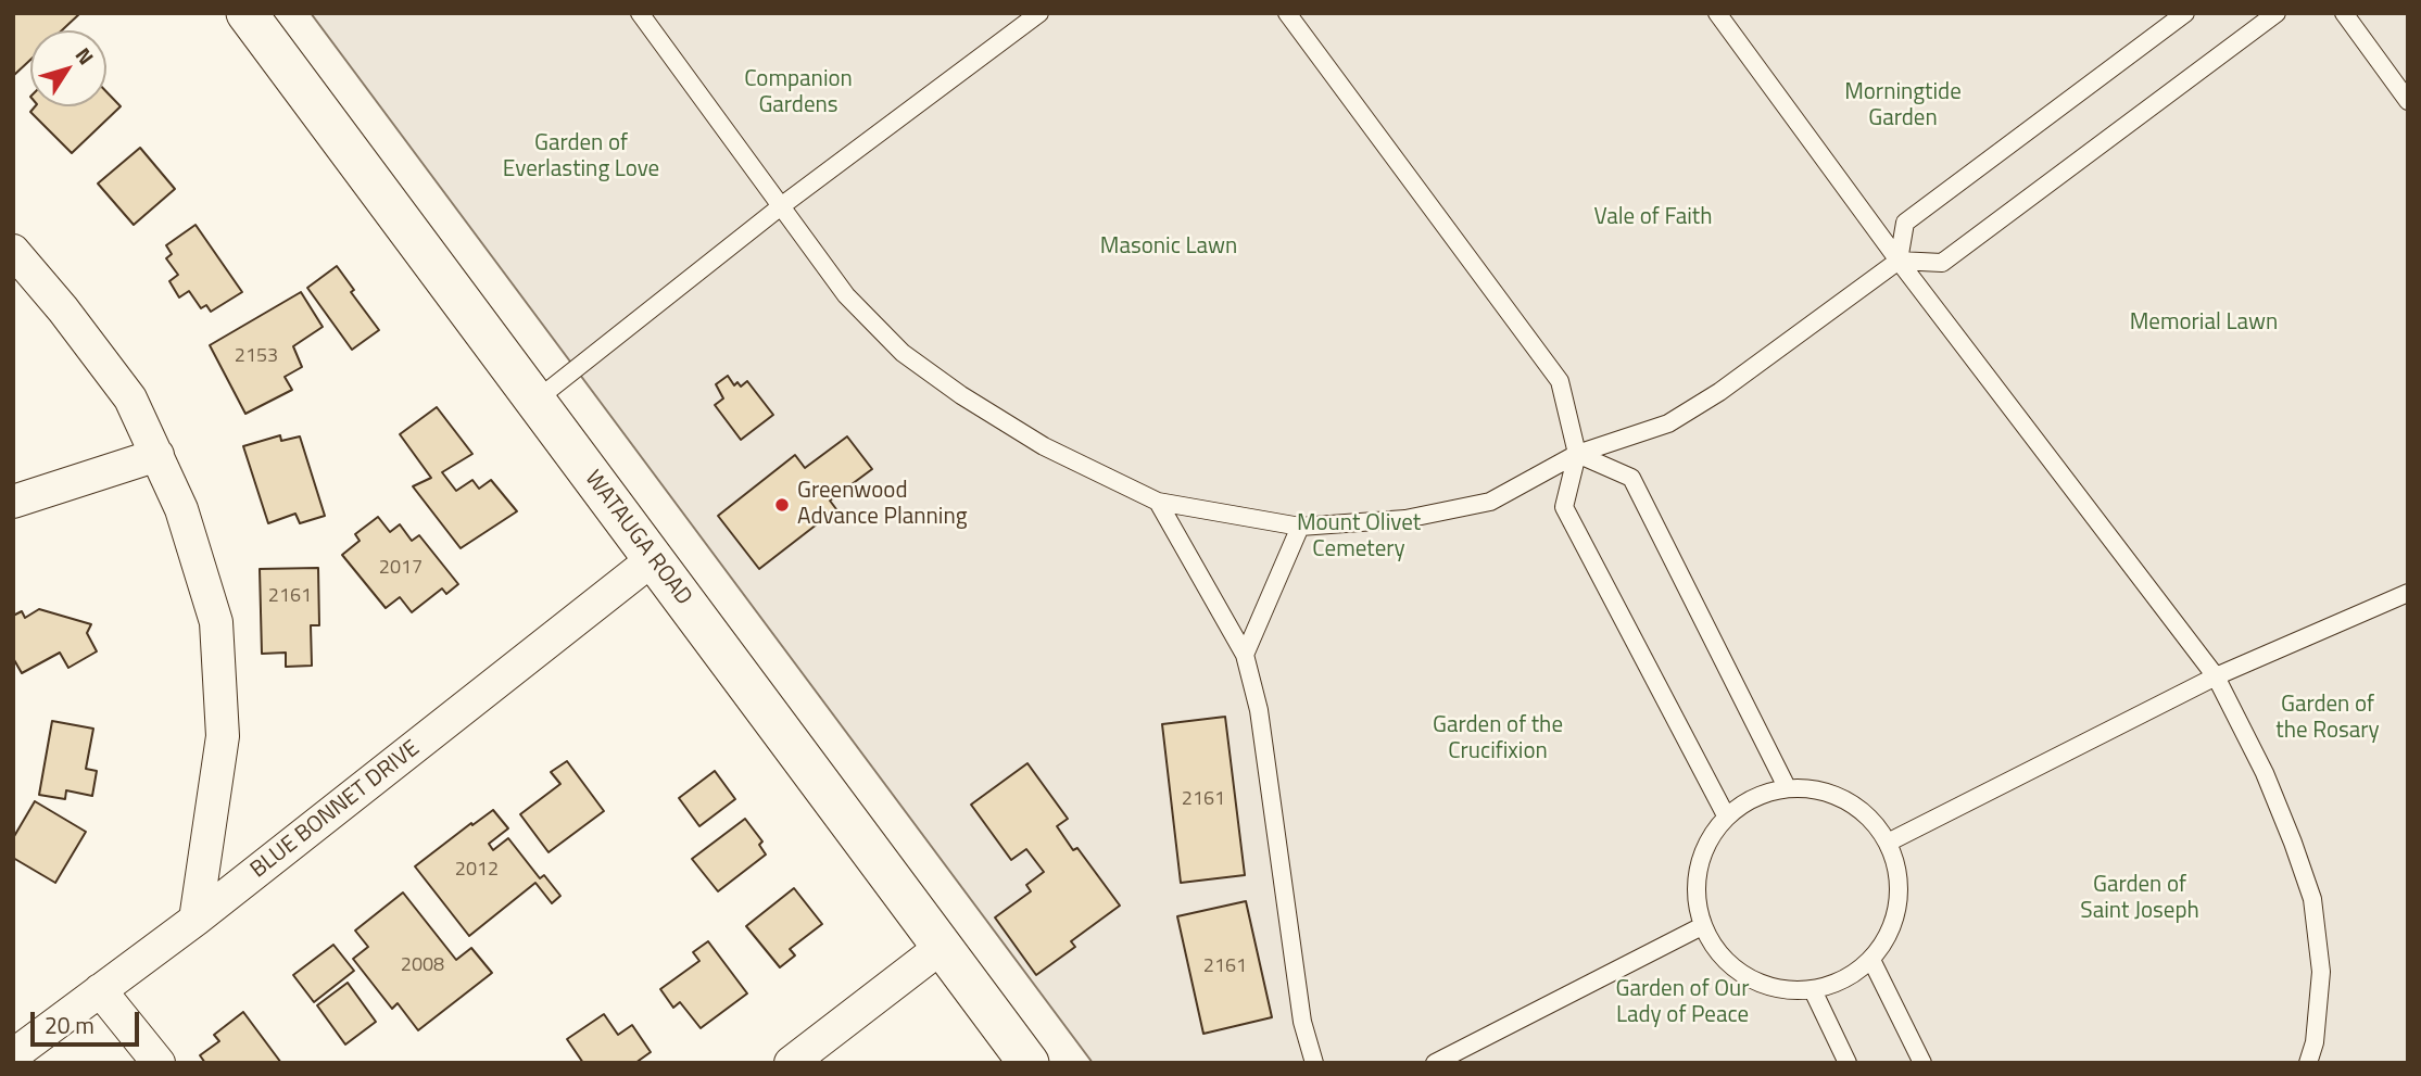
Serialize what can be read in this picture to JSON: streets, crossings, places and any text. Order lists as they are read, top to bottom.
{
  "streets": {
    "street": ["WATAUGA ROAD", "BLUE BONNET DRIVE"]
  },
  "crossings": [
    ["WATAUGA ROAD", "BLUE BONNET DRIVE"]
  ],
  "parks": [
    "Companion Gardens",
    "Morningtide Garden",
    "Garden of Everlasting Love",
    "Vale of Faith",
    "Masonic Lawn",
    "Memorial Lawn",
    "Mount Olivet Cemetery",
    "Garden of the Rosary",
    "Garden of the Crucifixion",
    "Garden of Saint Joseph",
    "Garden of Our Lady of Peace"
  ],
  "places": ["Greenwood Advance Planning"],
  "house_numbers": [
    "2153",
    "2017",
    "2161",
    "2161",
    "2012",
    "2008",
    "2161"
  ],
  "scale_bar": "20 m",
  "north": "top right"
}
